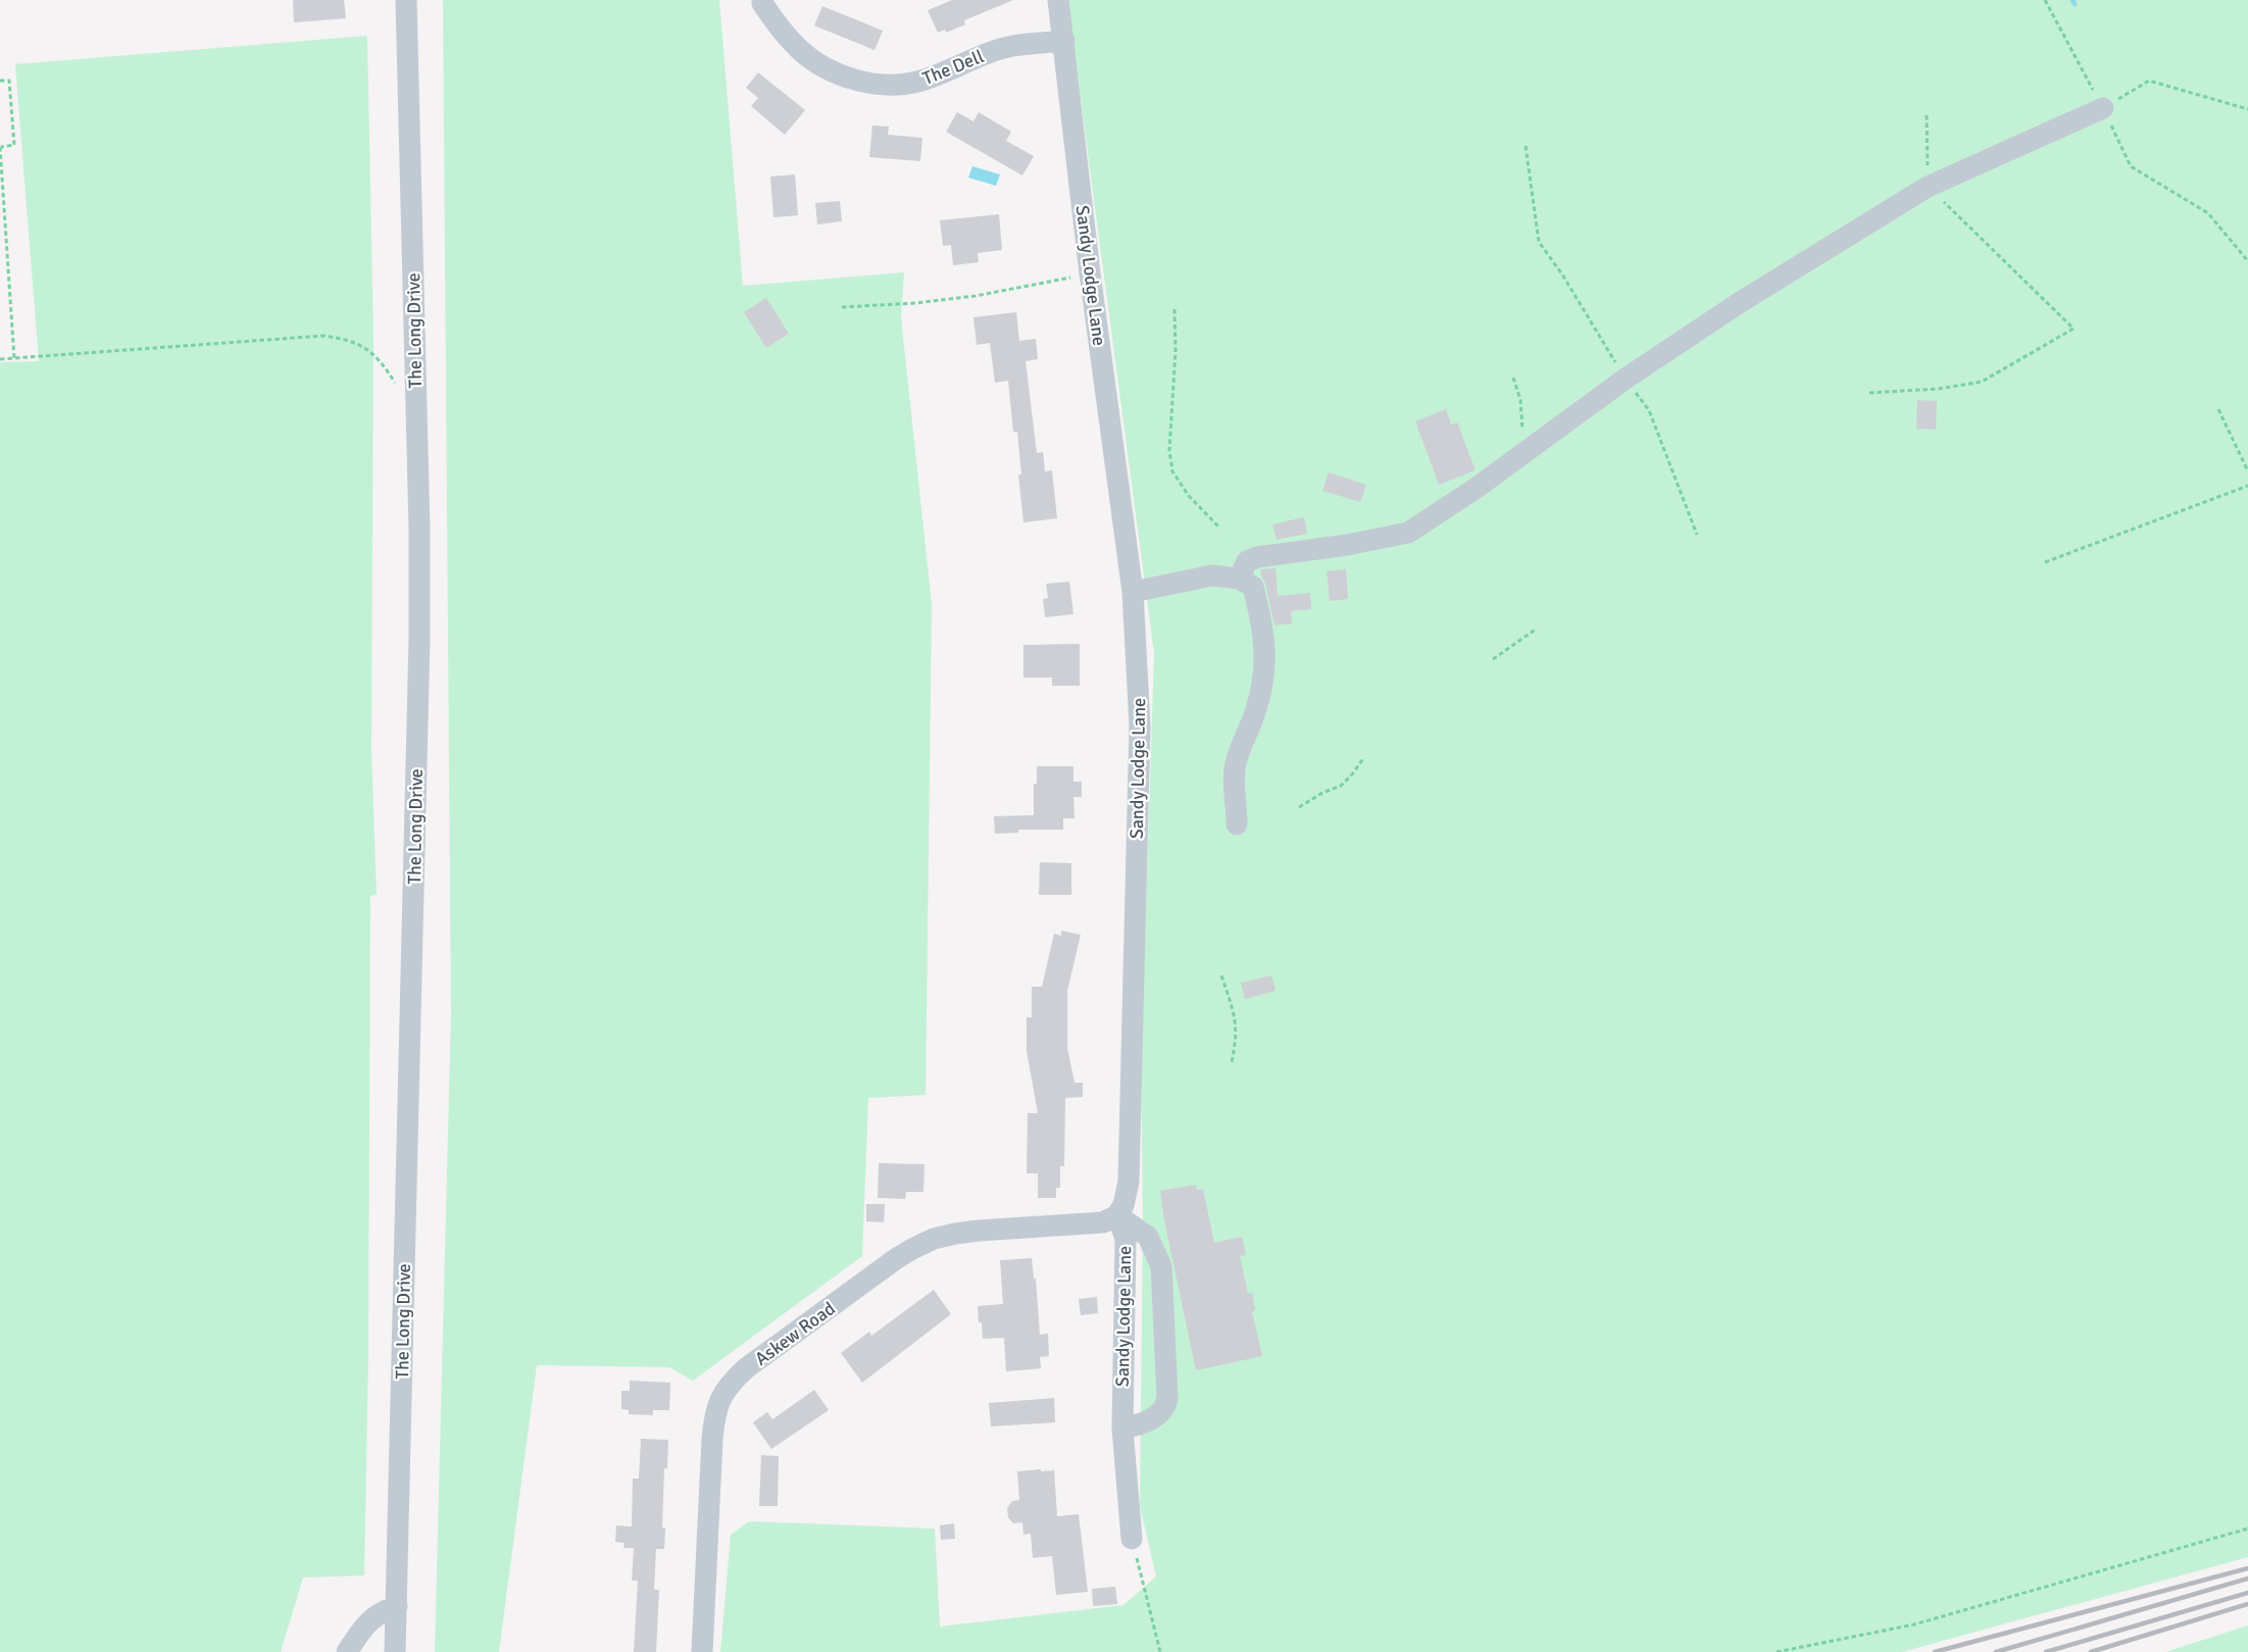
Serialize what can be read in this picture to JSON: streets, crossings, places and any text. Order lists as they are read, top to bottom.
{
  "streets": {
    "street": [
      "The Dell",
      "Sandy Lodge Lane",
      "The Long Drive",
      "Askew Road"
    ]
  },
  "crossings": [
    ["The Dell", "Sandy Lodge Lane"],
    ["Sandy Lodge Lane", "Askew Road"]
  ]
}
